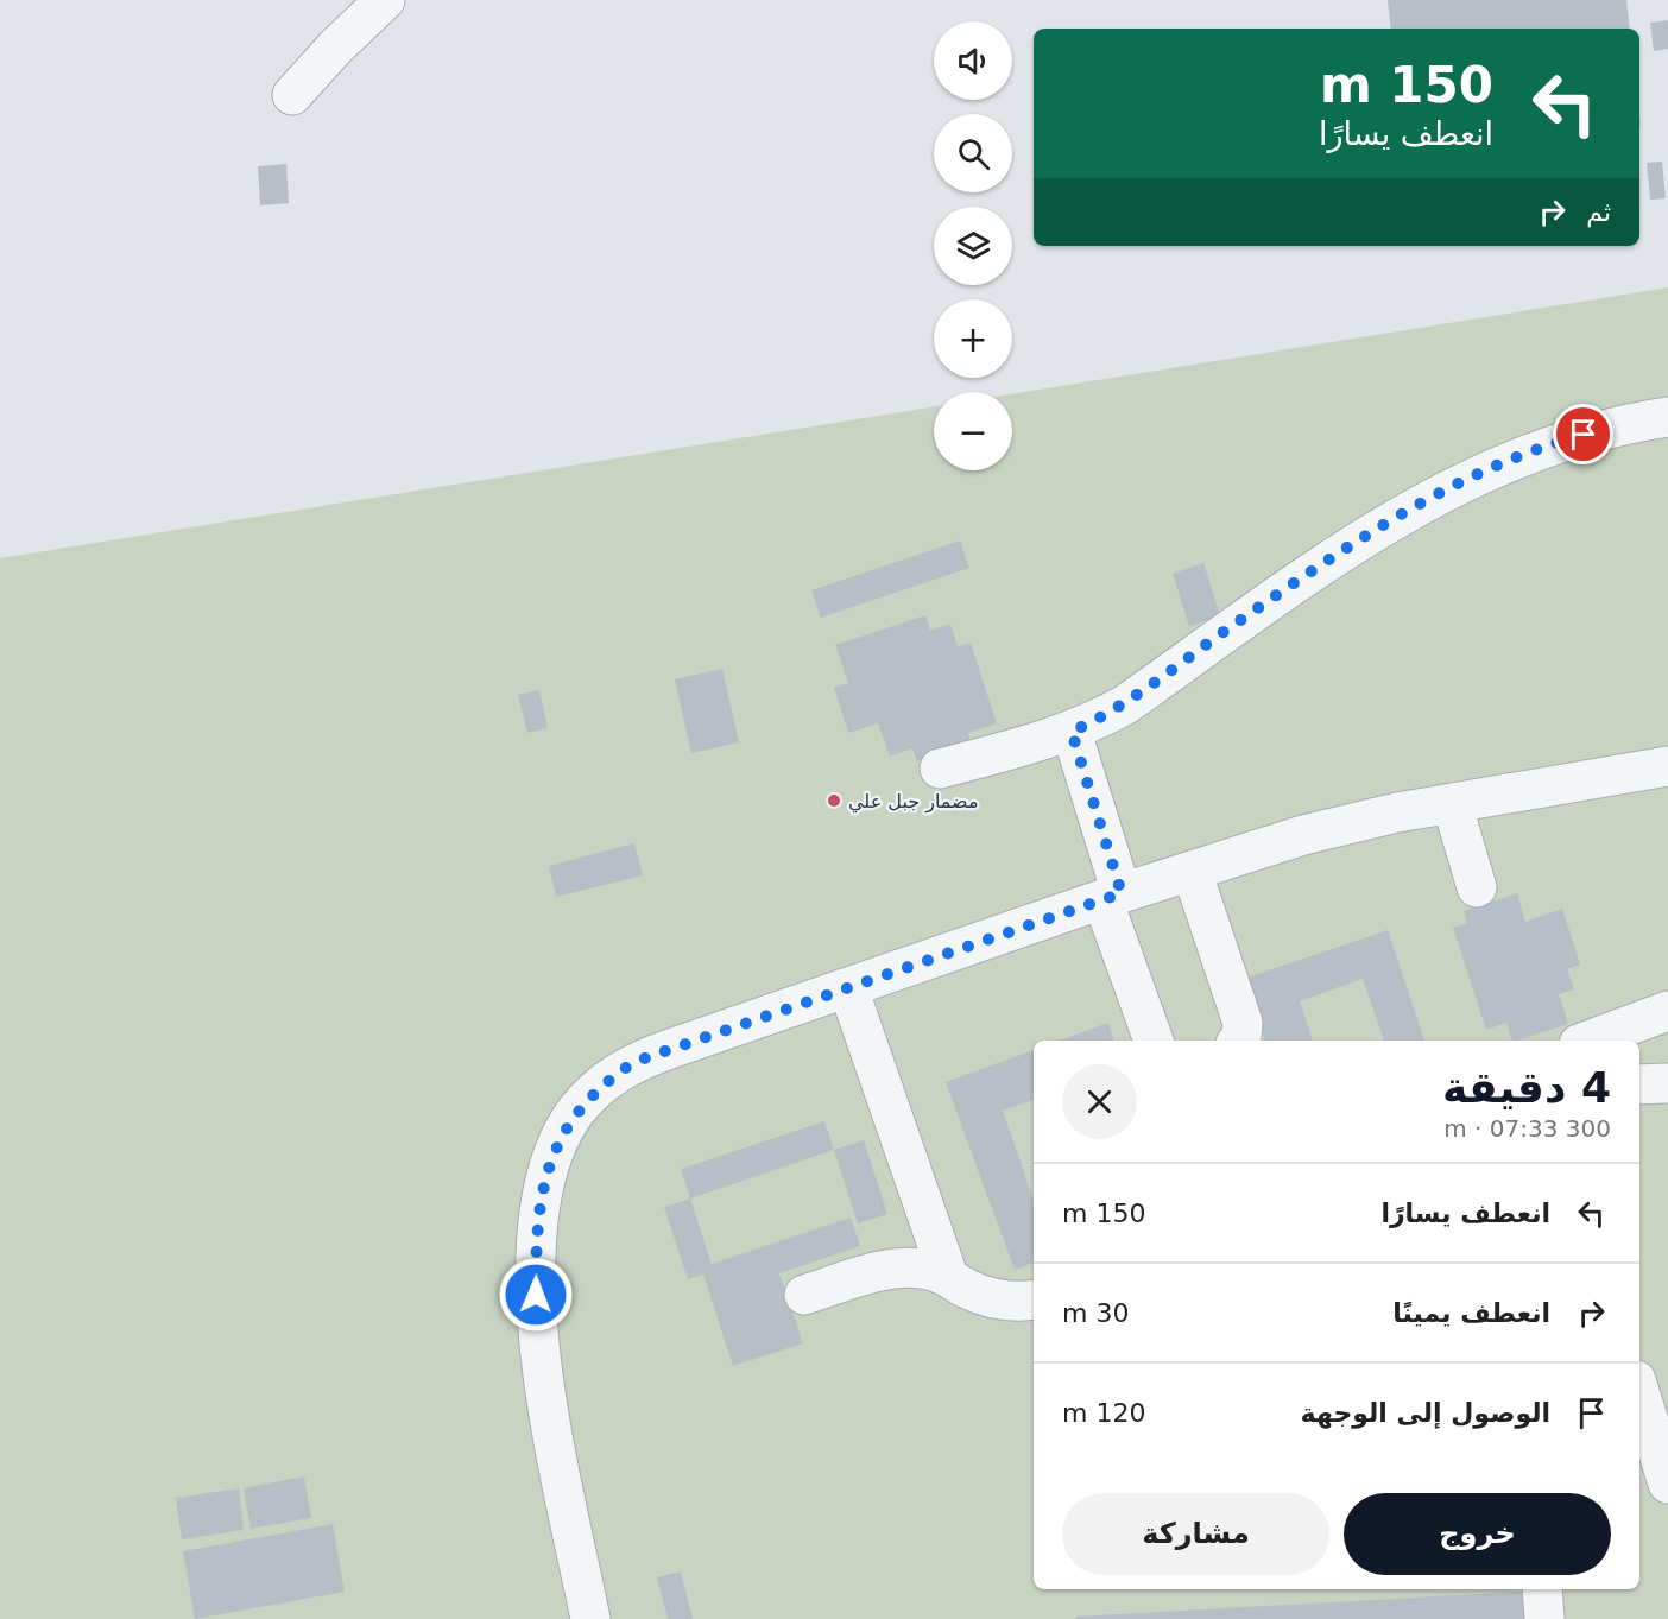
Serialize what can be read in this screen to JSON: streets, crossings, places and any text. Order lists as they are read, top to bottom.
{
  "places": ["مضمار جبل علي"],
  "page": {
    "map_buttons": ["+", "−"],
    "turn": ["150 m", "انعطف يسارًا"],
    "then": "ثم",
    "heading": ["4 دقيقة", "300 m · 07:33"],
    "list": [
      {
        "name": "انعطف يسارًا",
        "value": "150 m"
      },
      {
        "name": "انعطف يمينًا",
        "value": "30 m"
      },
      {
        "name": "الوصول إلى الوجهة",
        "value": "120 m"
      }
    ],
    "buttons": ["خروج", "مشاركة"]
  }
}
